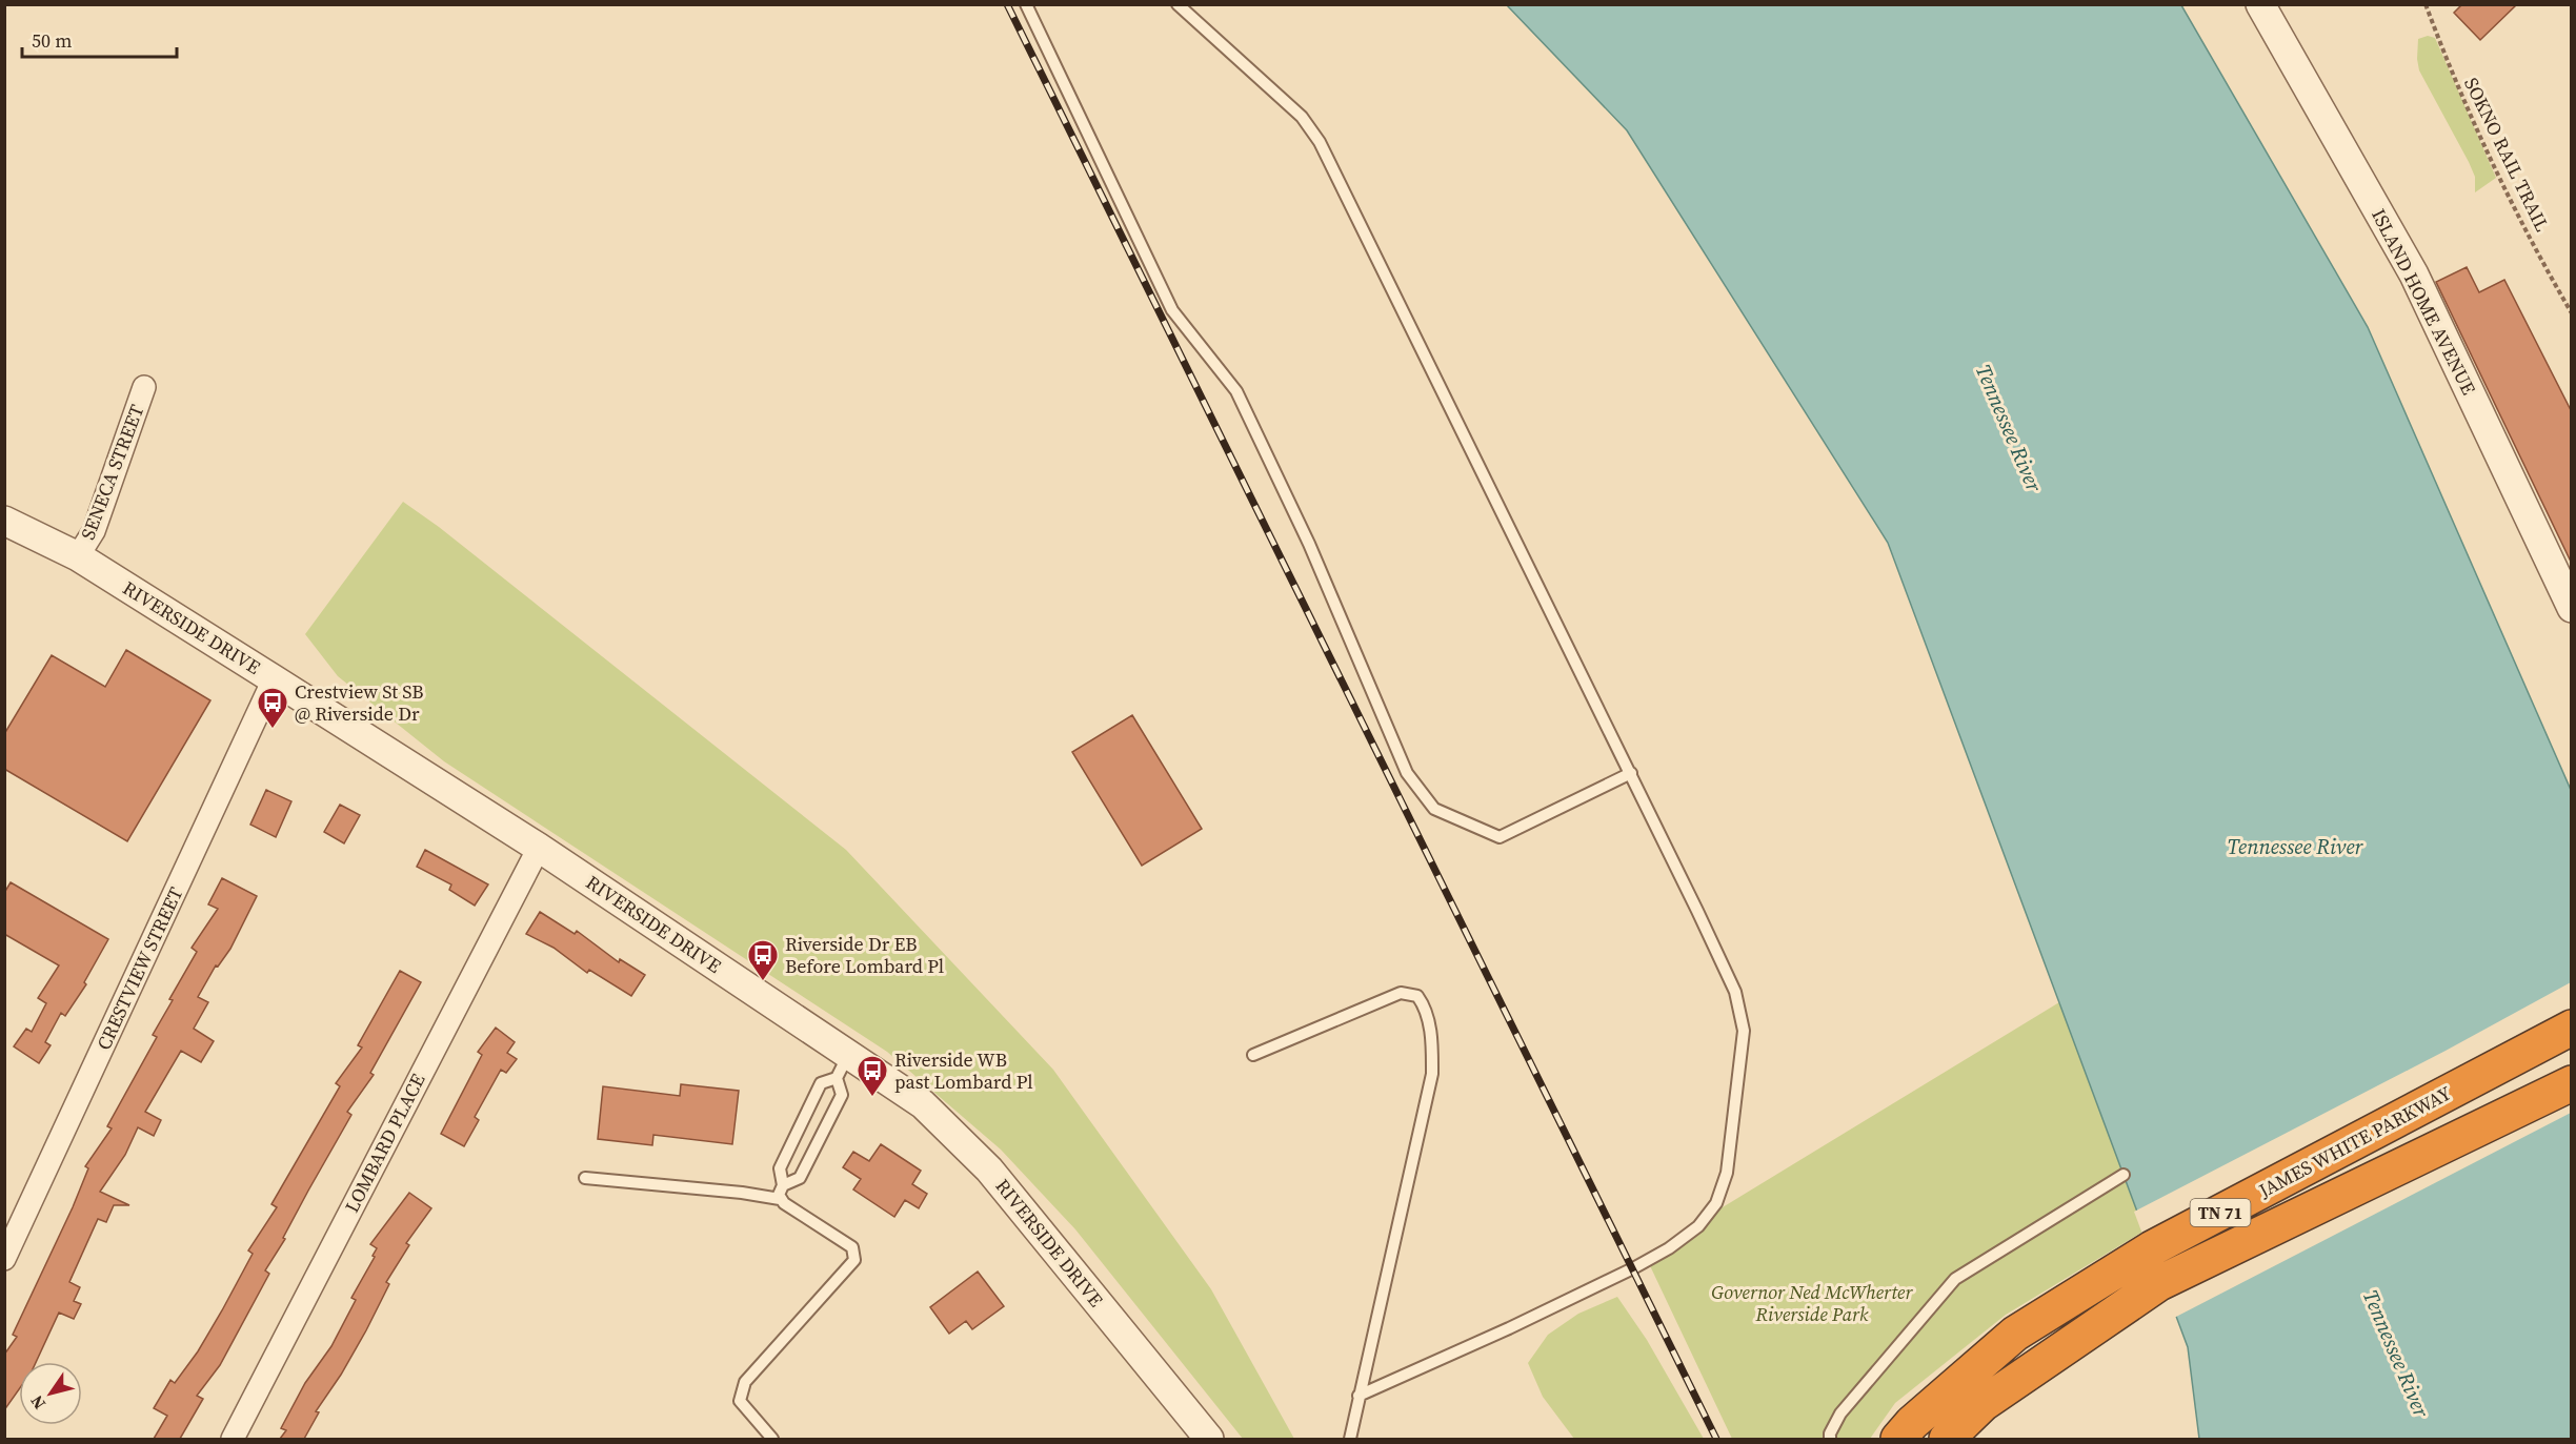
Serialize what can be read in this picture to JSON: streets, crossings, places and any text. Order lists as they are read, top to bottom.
{
  "streets": {
    "highway": ["JAMES WHITE PARKWAY", "TN 71"],
    "street": [
      "ISLAND HOME AVENUE",
      "SENECA STREET",
      "RIVERSIDE DRIVE",
      "CRESTVIEW STREET",
      "LOMBARD PLACE"
    ],
    "path": ["SOKNO RAIL TRAIL"]
  },
  "crossings": [
    ["SENECA STREET", "RIVERSIDE DRIVE"],
    ["RIVERSIDE DRIVE", "CRESTVIEW STREET"],
    ["RIVERSIDE DRIVE", "LOMBARD PLACE"]
  ],
  "water": ["Tennessee River"],
  "parks": ["Governor Ned McWherter Riverside Park"],
  "places": {
    "bus stop": ["Crestview St SB @ Riverside Dr", "Riverside Dr EB Before Lombard Pl", "Riverside WB past Lombard Pl"]
  },
  "scale_bar": "50 m",
  "north": "bottom left"
}
